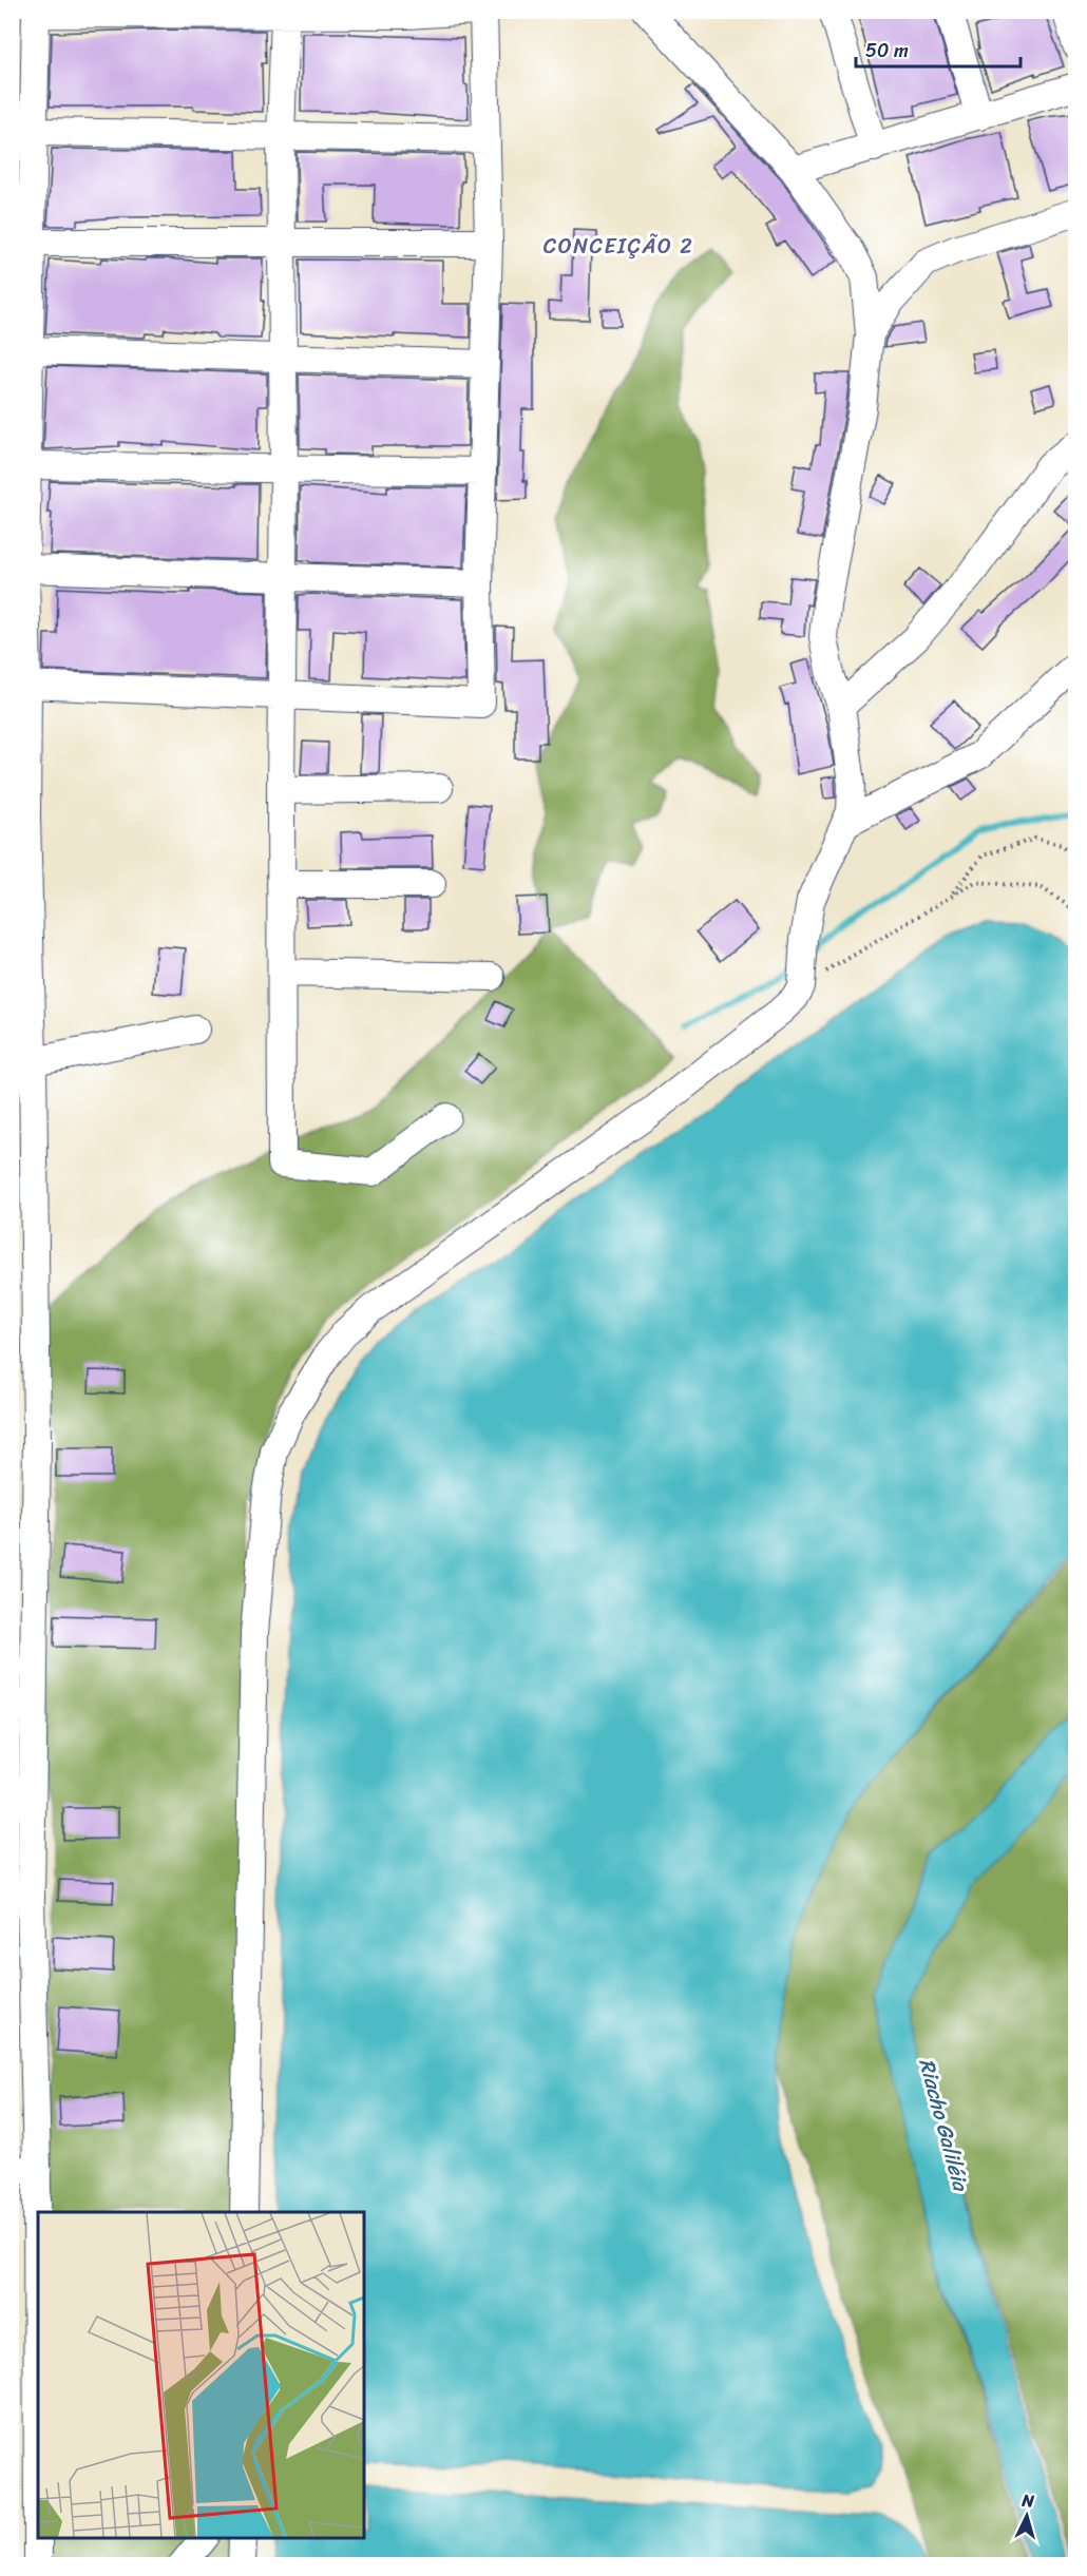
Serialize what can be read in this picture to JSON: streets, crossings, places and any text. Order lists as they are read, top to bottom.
{
  "districts": ["CONCEIÇÃO 2"],
  "water": ["Riacho Galiléia"],
  "scale_bar": "50 m",
  "north": "top"
}
